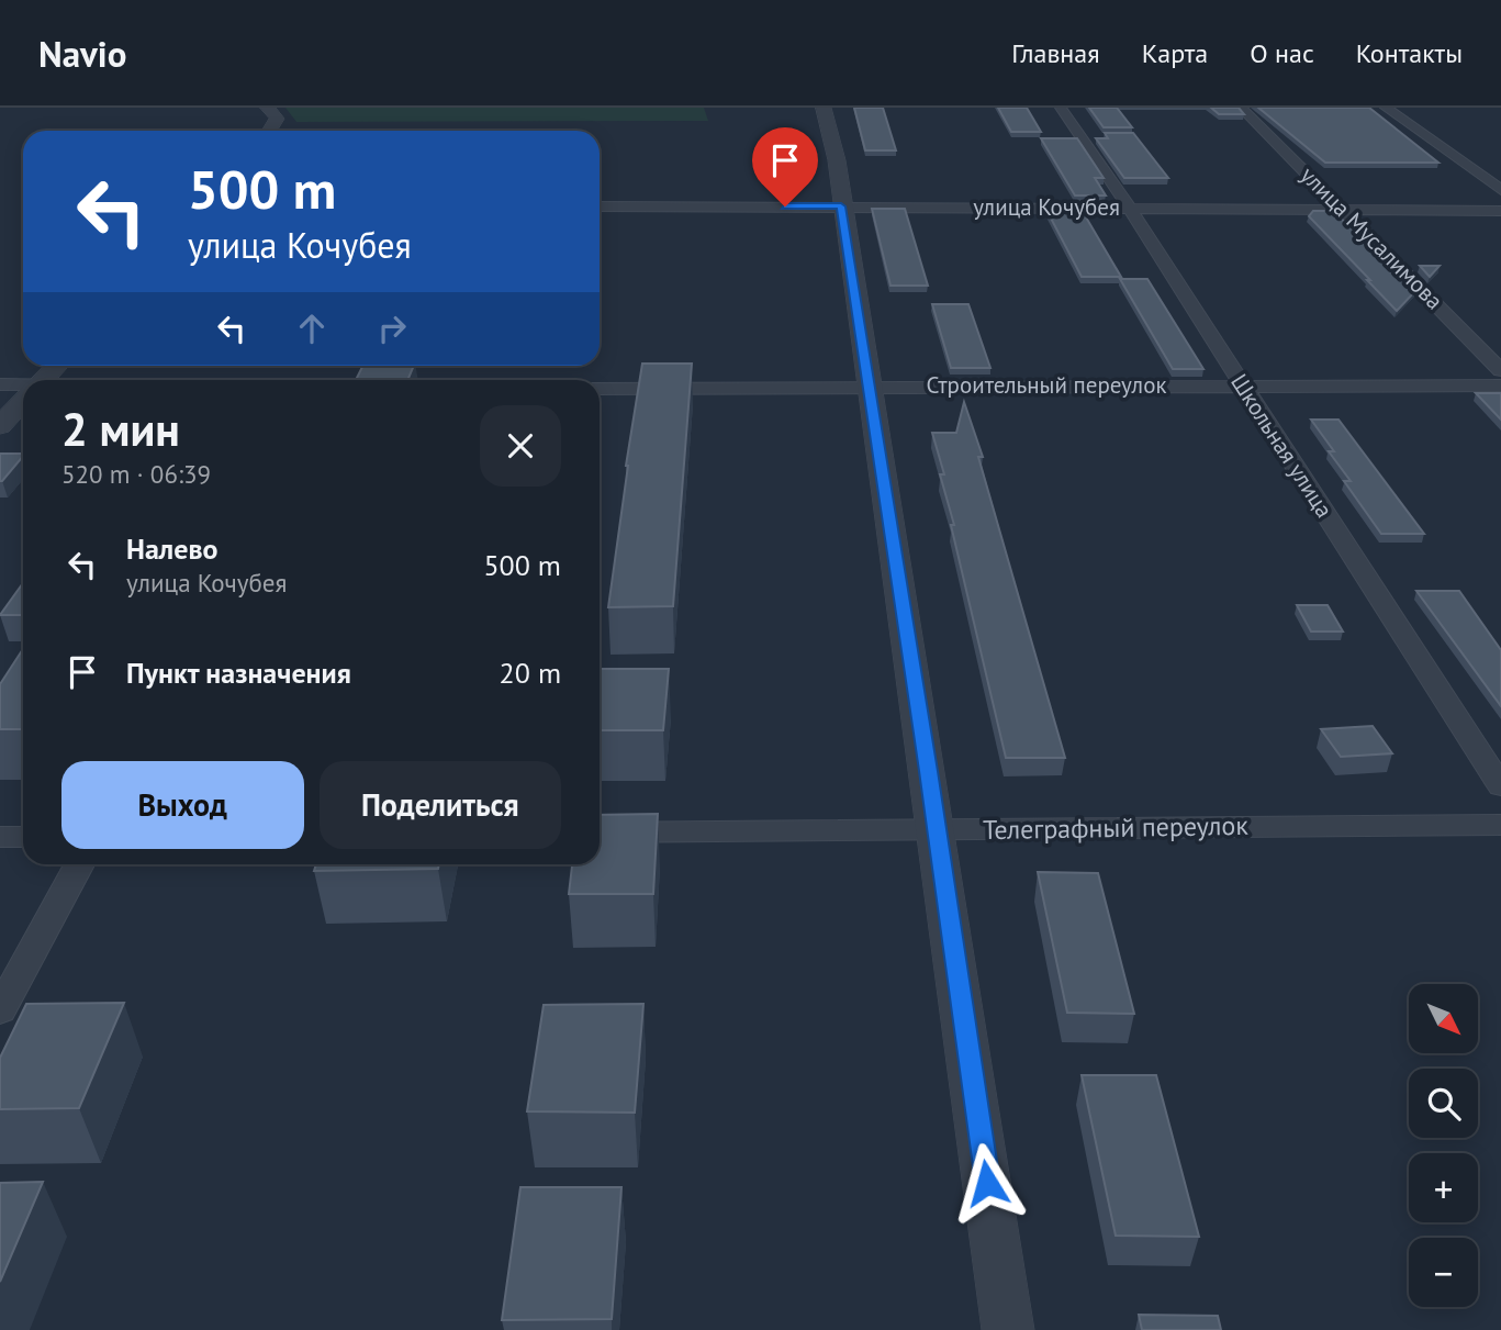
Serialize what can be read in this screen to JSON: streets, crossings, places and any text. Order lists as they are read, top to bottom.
{
  "streets": {
    "street": [
      "улица Кочубея",
      "улица Мусалимова",
      "Строительный переулок",
      "Школьная улица",
      "Телеграфный переулок"
    ]
  },
  "crossings": [
    ["улица Кочубея", "улица Мусалимова"],
    ["улица Кочубея", "Школьная улица"],
    ["Строительный переулок", "Школьная улица"]
  ],
  "north": "bottom right",
  "page": {
    "header": "Navio",
    "nav": [
      "Главная",
      "Карта",
      "О нас",
      "Контакты"
    ],
    "turn": ["500 m", "улица Кочубея"],
    "heading": ["2 мин", "520 m · 06:39"],
    "list": [
      {
        "name": "Налево",
        "note": "улица Кочубея",
        "value": "500 m"
      },
      {
        "name": "Пункт назначения",
        "value": "20 m"
      }
    ],
    "buttons": ["Выход", "Поделиться"],
    "map_buttons": ["+", "−"]
  }
}
